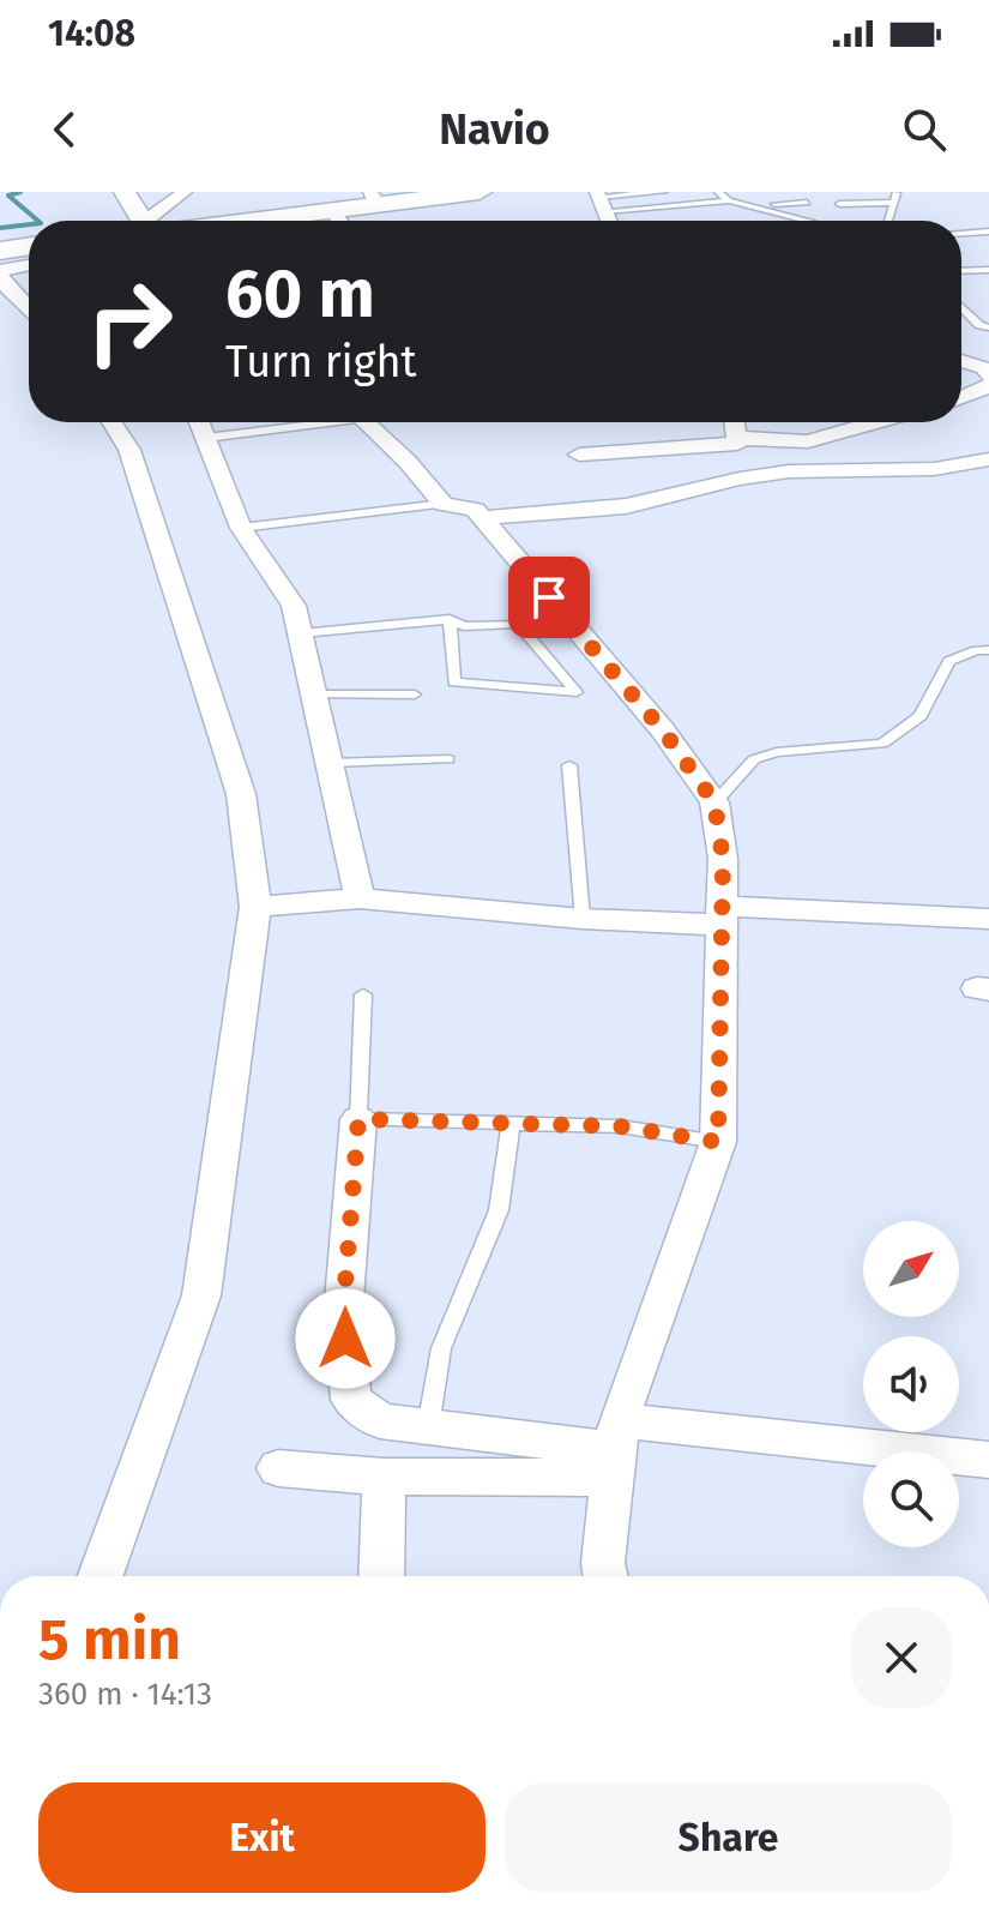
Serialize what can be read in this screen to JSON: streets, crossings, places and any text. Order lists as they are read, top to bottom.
{
  "north": "top right",
  "page": {
    "status": "14:08",
    "header": "Navio",
    "turn": ["60 m", "Turn right"],
    "heading": ["5 min", "360 m · 14:13"],
    "buttons": ["Exit", "Share"]
  }
}
